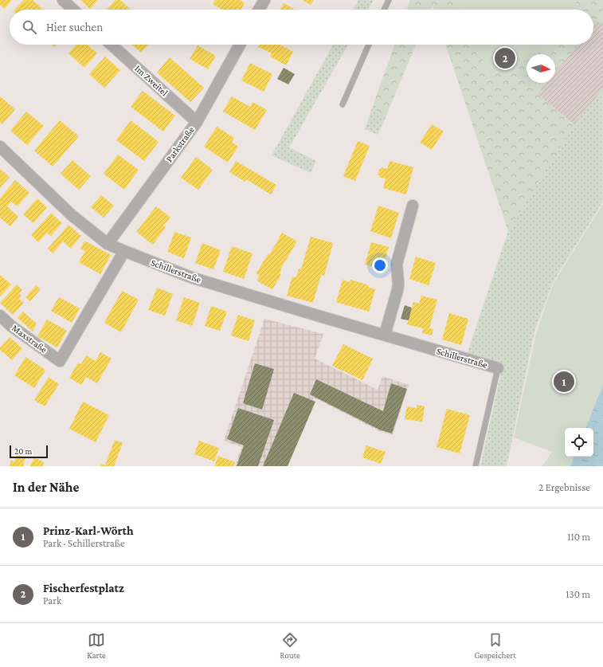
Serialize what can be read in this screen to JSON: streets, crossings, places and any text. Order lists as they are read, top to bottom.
{
  "streets": {
    "street": [
      "Im Zweitel",
      "Parkstraße",
      "Schillerstraße",
      "Maxstraße"
    ]
  },
  "crossings": [
    ["Im Zweitel", "Parkstraße"],
    ["Parkstraße", "Schillerstraße"],
    ["Schillerstraße", "Maxstraße"]
  ],
  "scale_bar": "20 m",
  "north": "right",
  "page": {
    "search": "Hier suchen",
    "pins": ["2", "1"],
    "scale": "20 m",
    "heading": ["In der Nähe", "2 Ergebnisse"],
    "list": [
      {
        "mark": "1",
        "name": "Prinz-Karl-Wörth",
        "note": "Park · Schillerstraße",
        "value": "110 m"
      },
      {
        "mark": "2",
        "name": "Fischerfestplatz",
        "note": "Park",
        "value": "130 m"
      }
    ],
    "nav": ["Karte", "Route", "Gespeichert"]
  }
}
